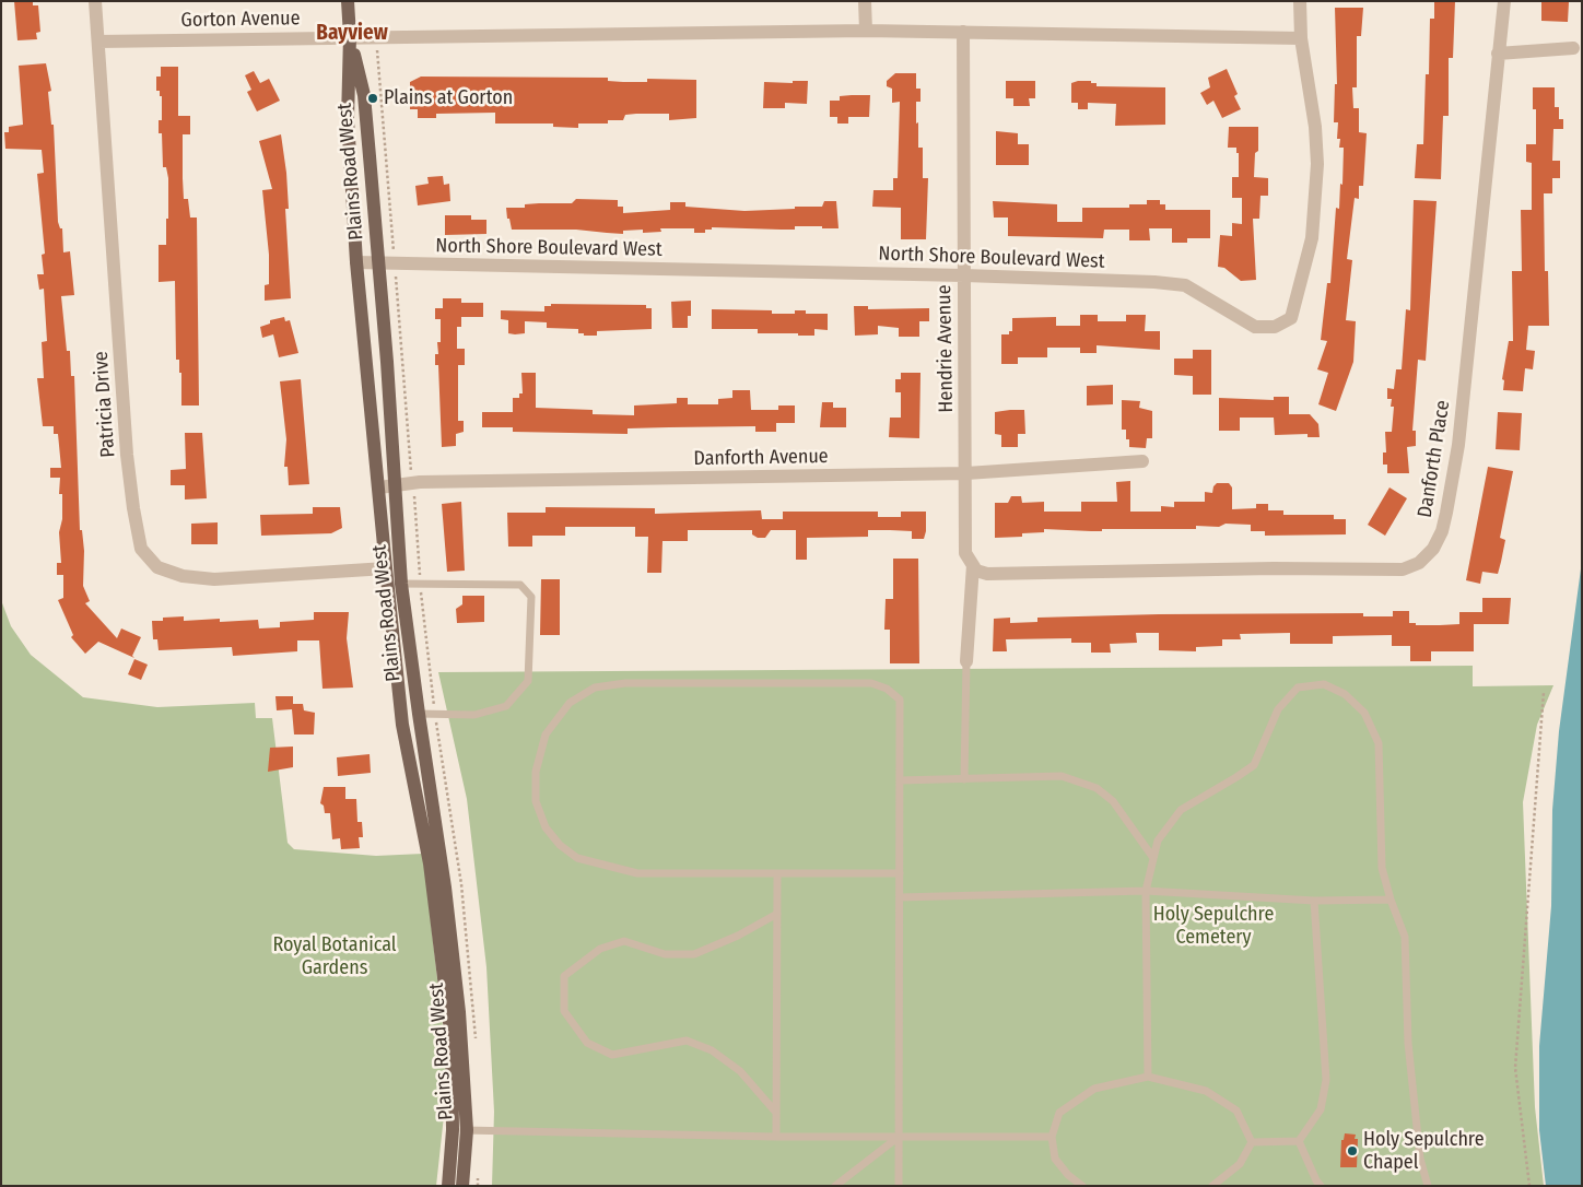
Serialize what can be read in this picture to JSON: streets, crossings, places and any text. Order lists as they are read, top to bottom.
{
  "streets": {
    "main road": ["Plains Road West"],
    "street": [
      "Gorton Avenue",
      "North Shore Boulevard West",
      "Hendrie Avenue",
      "Patricia Drive",
      "Danforth Avenue",
      "Danforth Place"
    ]
  },
  "crossings": [
    ["Gorton Avenue", "Plains Road West"],
    ["Gorton Avenue", "North Shore Boulevard West"],
    ["Gorton Avenue", "Hendrie Avenue"],
    ["Gorton Avenue", "Patricia Drive"],
    ["Plains Road West", "North Shore Boulevard West"],
    ["Plains Road West", "Patricia Drive"],
    ["Plains Road West", "Danforth Avenue"],
    ["North Shore Boulevard West", "Hendrie Avenue"],
    ["Hendrie Avenue", "Danforth Avenue"],
    ["Hendrie Avenue", "Danforth Place"]
  ],
  "districts": ["Bayview"],
  "parks": ["Holy Sepulchre Cemetery", "Royal Botanical Gardens"],
  "places": ["Plains at Gorton", "Holy Sepulchre Chapel"]
}
